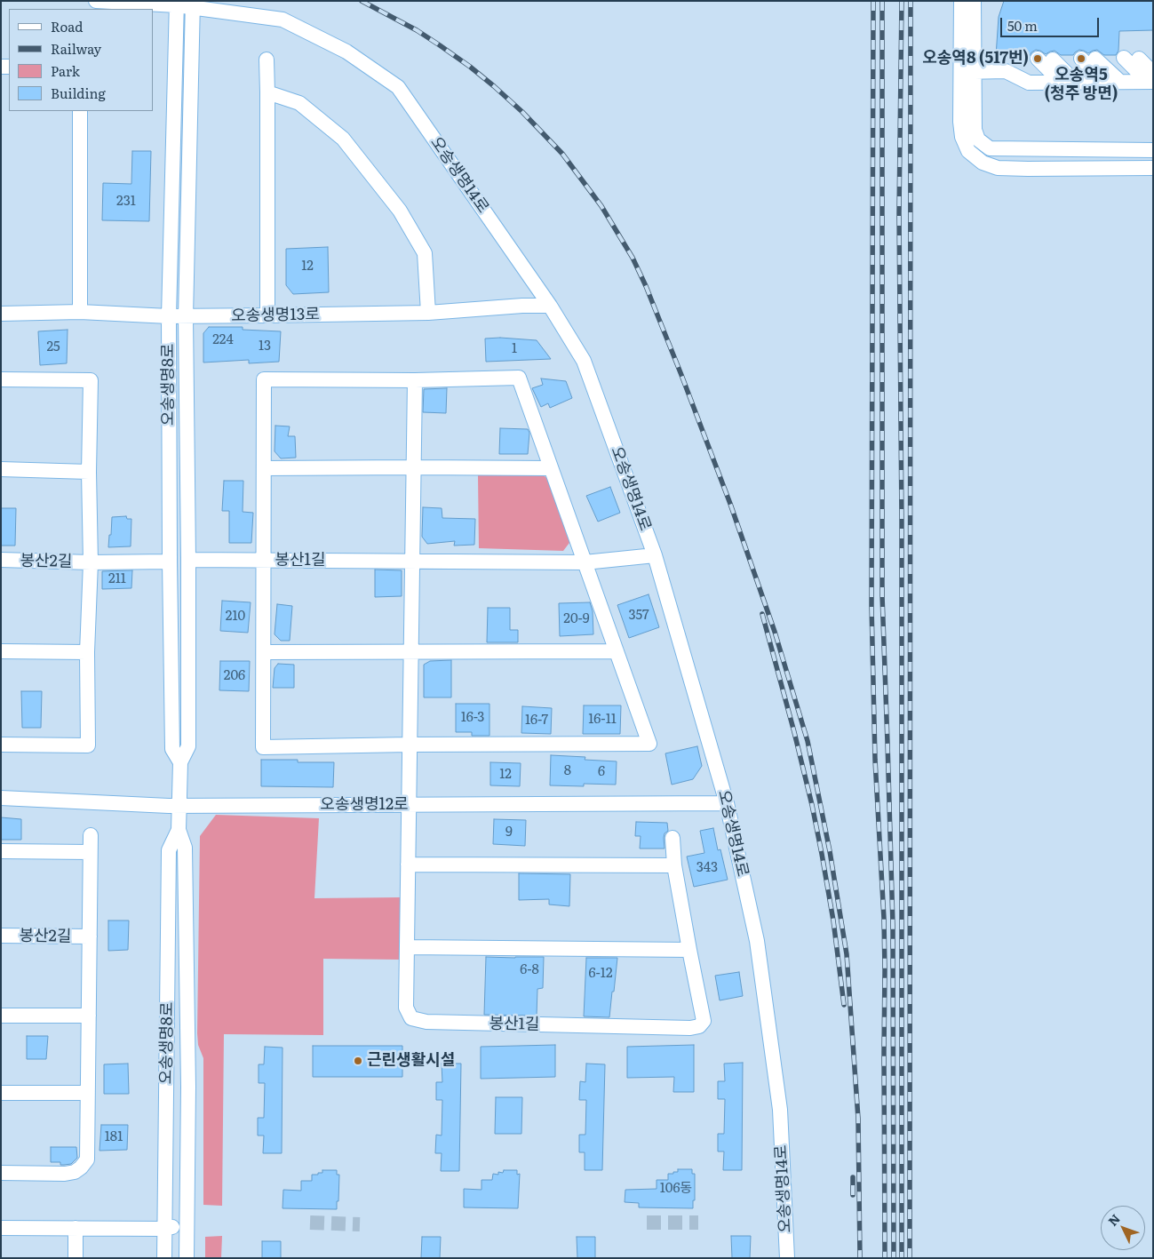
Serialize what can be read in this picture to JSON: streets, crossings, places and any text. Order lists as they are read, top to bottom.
{
  "streets": {
    "street": [
      "오송생명14로",
      "오송생명13로",
      "오송생명8로",
      "봉산1길",
      "봉산2길",
      "오송생명12로"
    ]
  },
  "crossings": [
    ["오송생명14로", "오송생명13로"],
    ["오송생명14로", "오송생명8로"],
    ["오송생명14로", "봉산1길"],
    ["오송생명14로", "오송생명12로"],
    ["오송생명13로", "오송생명8로"],
    ["오송생명8로", "봉산1길"],
    ["오송생명8로", "봉산2길"],
    ["오송생명8로", "오송생명12로"],
    ["봉산1길", "오송생명12로"]
  ],
  "places": ["오송역8 (517번)", "오송역5 (청주 방면)", "근린생활시설"],
  "house_numbers": [
    "231",
    "12",
    "224",
    "13",
    "25",
    "1",
    "211",
    "357",
    "210",
    "20-9",
    "206",
    "16-3",
    "16-11",
    "16-7",
    "8",
    "6",
    "12",
    "9",
    "343",
    "6-8",
    "6-12",
    "181",
    "106동"
  ],
  "legend": [
    "Road",
    "Railway",
    "Park",
    "Building"
  ],
  "scale_bar": "50 m",
  "north": "top left"
}
